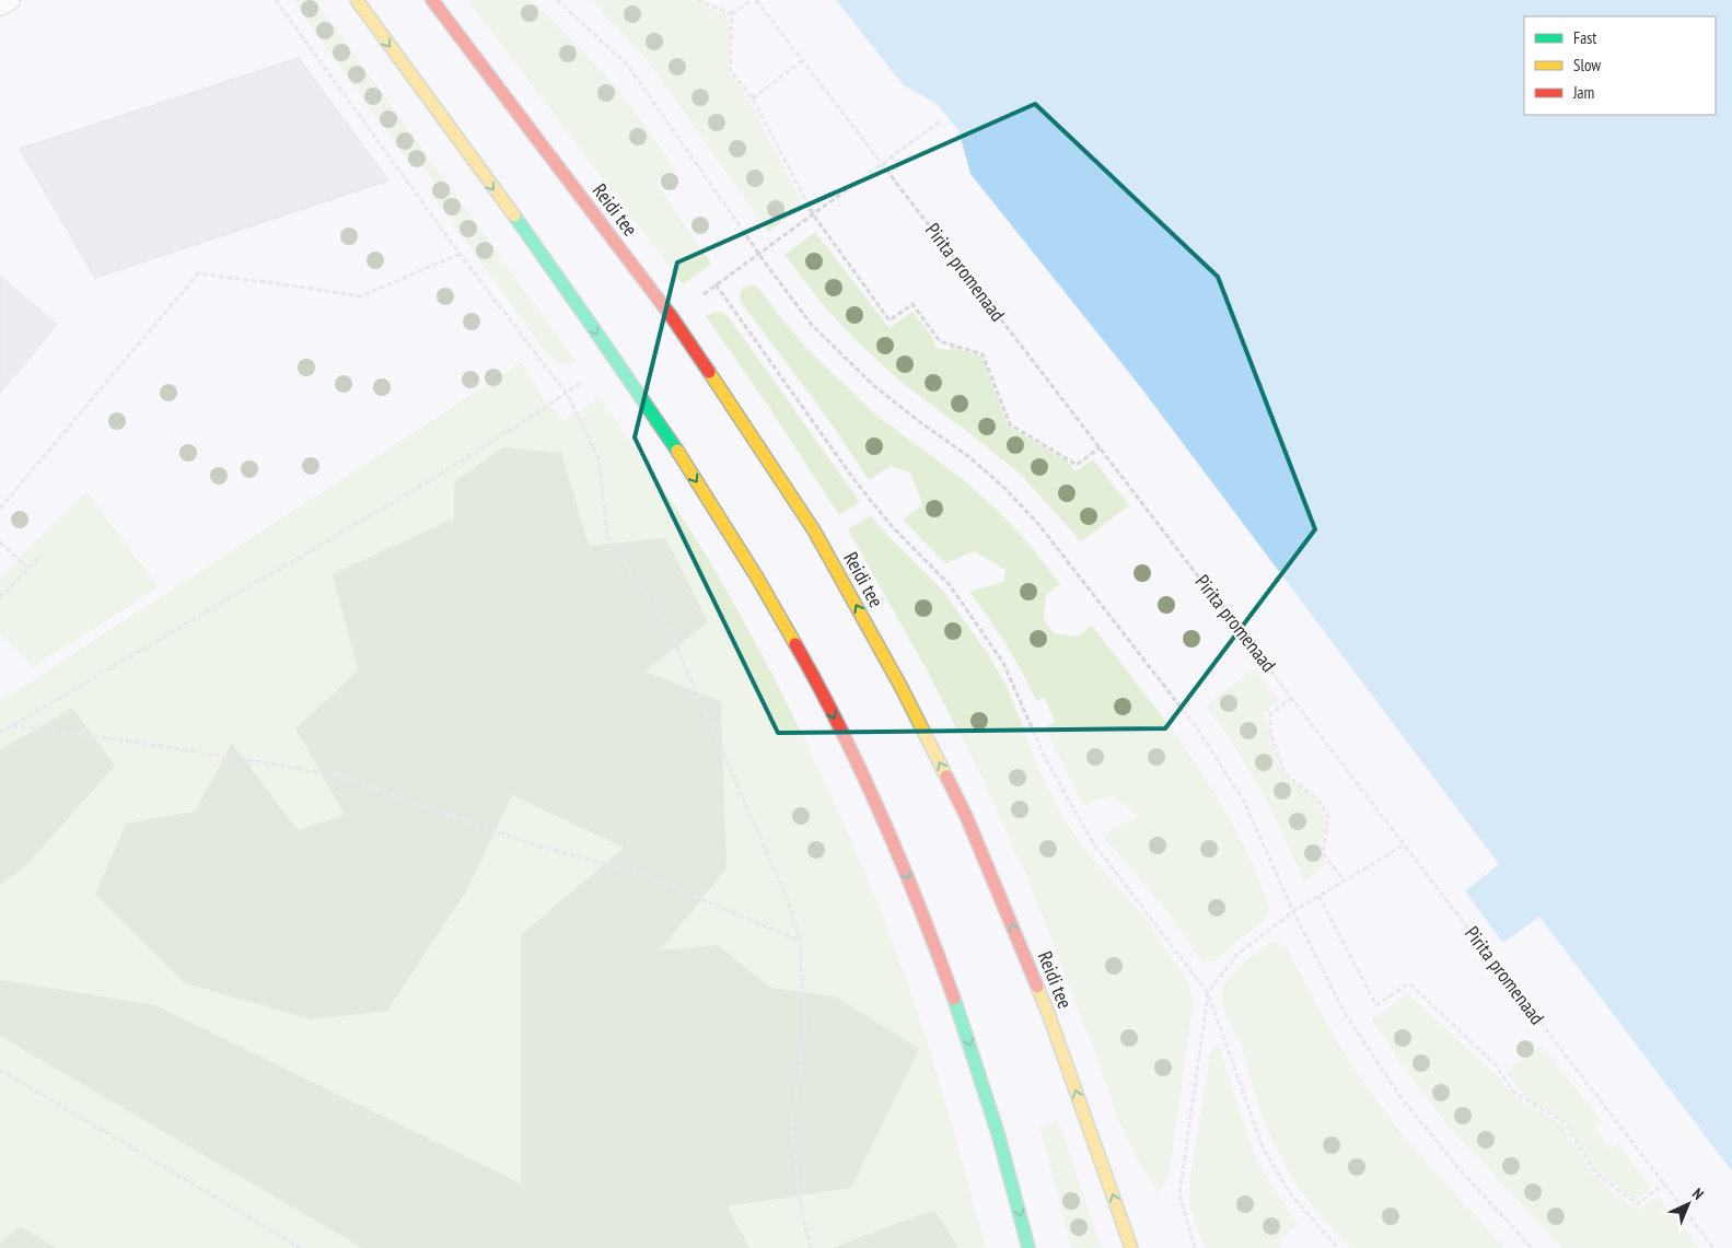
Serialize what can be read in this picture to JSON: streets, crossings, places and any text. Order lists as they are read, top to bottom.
{
  "streets": {
    "main road": ["Reidi tee"],
    "path": ["Pirita promenaad"]
  },
  "legend": ["Fast", "Slow", "Jam"],
  "north": "top right"
}
